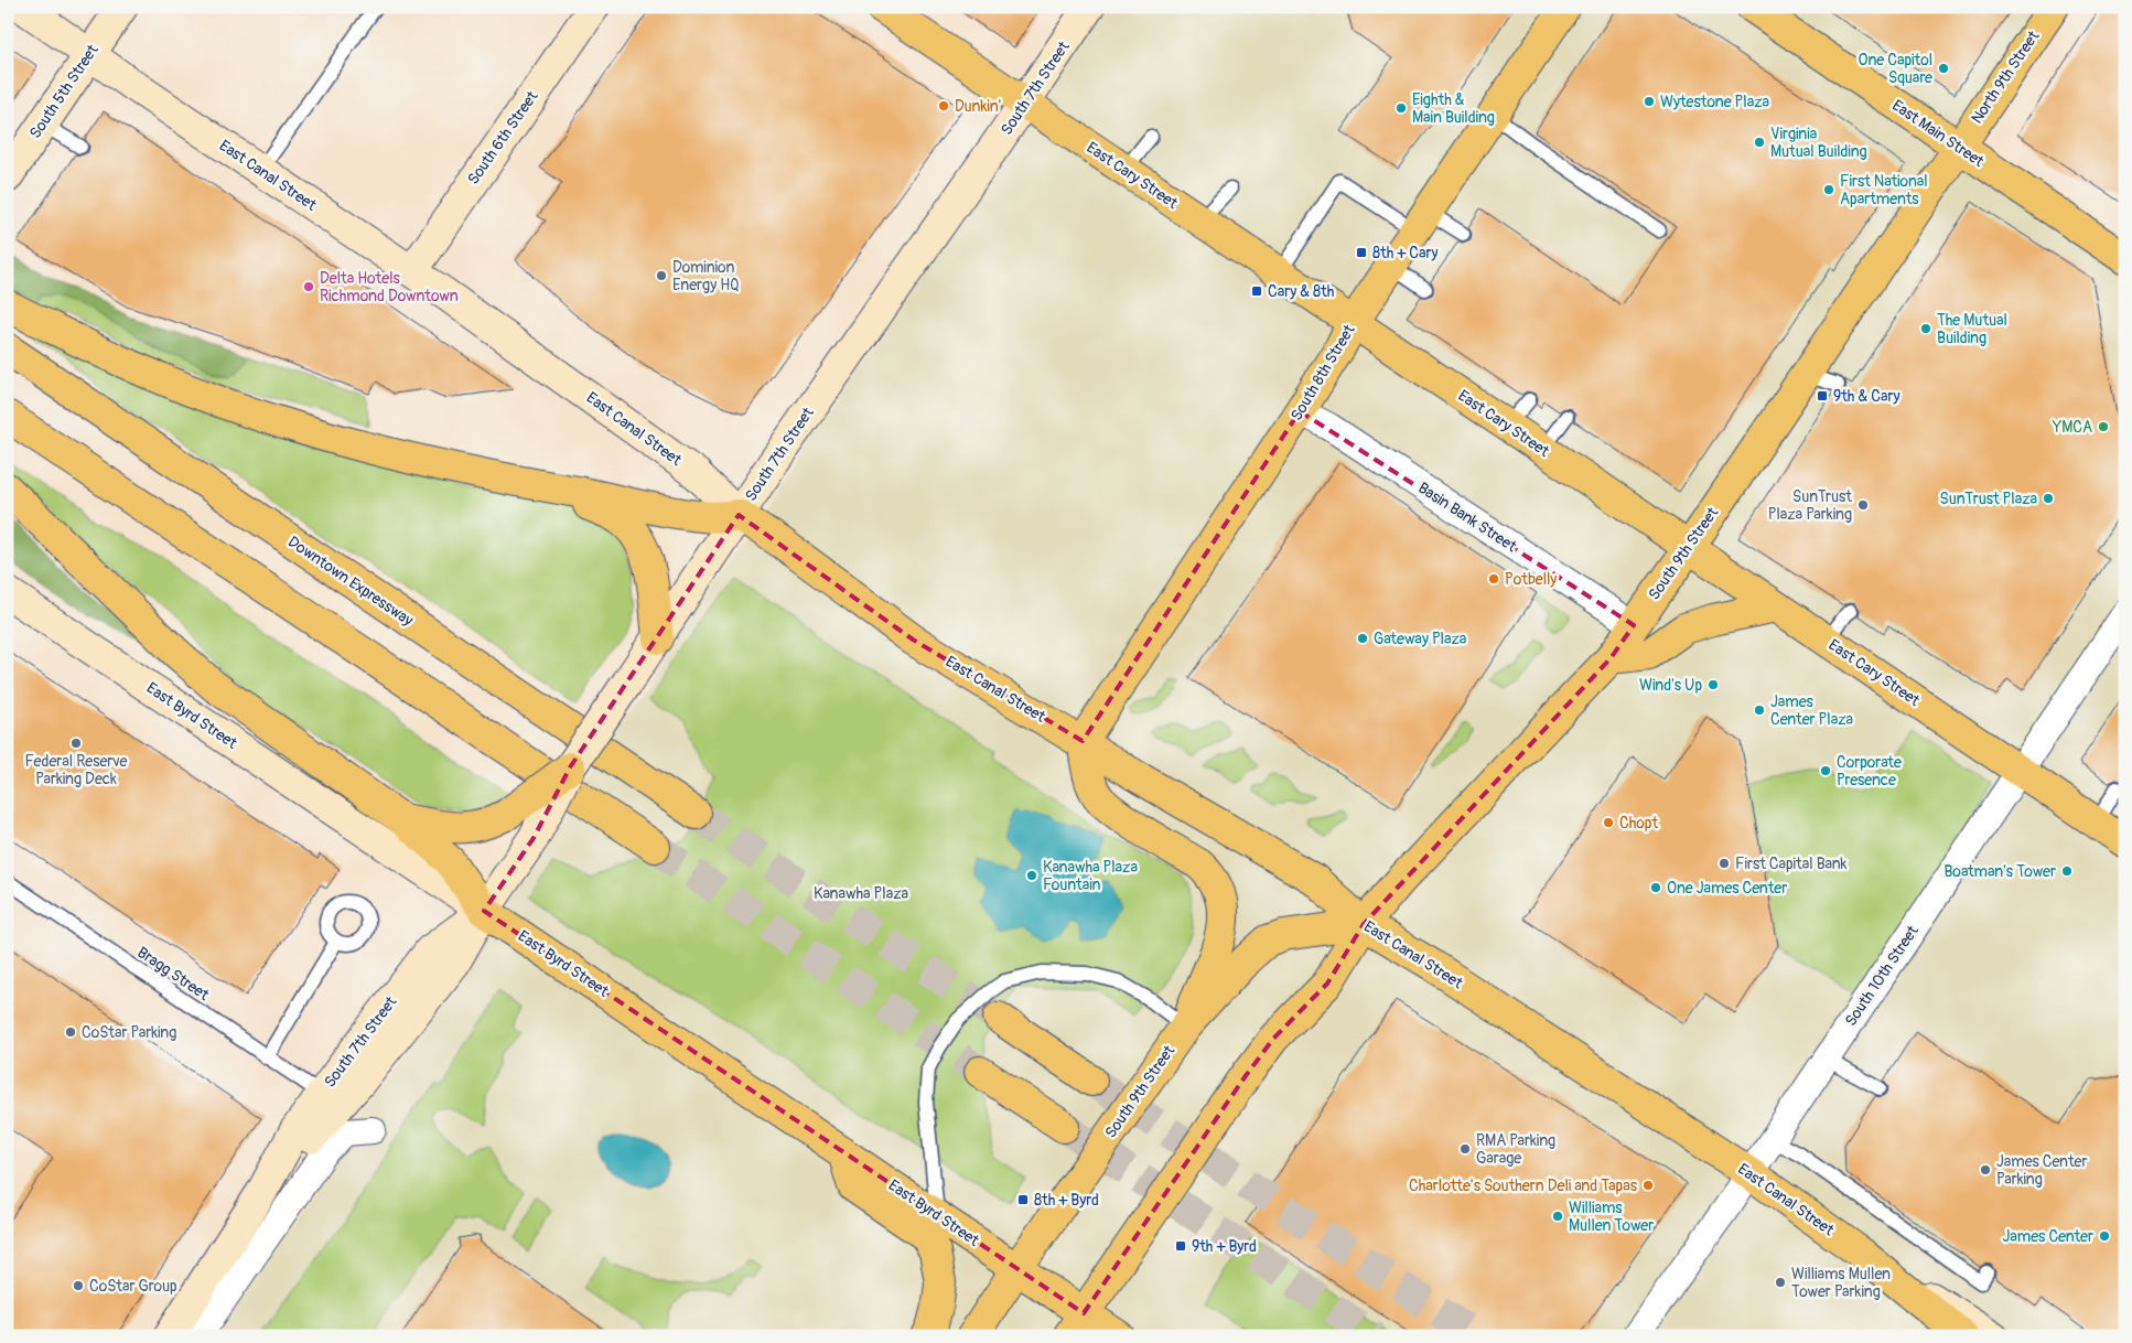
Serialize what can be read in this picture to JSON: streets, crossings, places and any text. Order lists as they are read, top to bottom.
{
  "streets": {
    "main road": [
      "North 9th Street",
      "South 7th Street",
      "South 5th Street",
      "East Main Street",
      "South 6th Street",
      "East Canal Street",
      "East Cary Street",
      "South 8th Street",
      "South 9th Street",
      "Downtown Expressway",
      "East Byrd Street"
    ],
    "street": ["Basin Bank Street", "South 10th Street"],
    "lane": ["Bragg Street"]
  },
  "crossings": [
    ["North 9th Street", "East Main Street"],
    ["North 9th Street", "South 9th Street"],
    ["South 7th Street", "East Canal Street"],
    ["South 7th Street", "East Cary Street"],
    ["South 7th Street", "East Byrd Street"],
    ["South 7th Street", "Bragg Street"],
    ["South 5th Street", "East Canal Street"],
    ["East Main Street", "South 9th Street"],
    ["South 6th Street", "East Canal Street"],
    ["East Canal Street", "South 8th Street"],
    ["East Canal Street", "South 9th Street"],
    ["East Canal Street", "South 10th Street"],
    ["East Cary Street", "South 8th Street"],
    ["East Cary Street", "South 9th Street"],
    ["East Cary Street", "South 10th Street"],
    ["South 8th Street", "Basin Bank Street"],
    ["Basin Bank Street", "South 9th Street"],
    ["South 9th Street", "East Byrd Street"]
  ],
  "parks": ["Kanawha Plaza"],
  "places": {
    "other": [
      "One Capitol Square",
      "Wytestone Plaza",
      "Dunkin'",
      "Eighth & Main Building",
      "Virginia Mutual Building",
      "First National Apartments",
      "Dominion Energy HQ",
      "Delta Hotels Richmond Downtown",
      "The Mutual Building",
      "YMCA",
      "SunTrust Plaza",
      "SunTrust Plaza Parking",
      "Potbelly",
      "Gateway Plaza",
      "Wind's Up",
      "James Center Plaza",
      "Federal Reserve Parking Deck",
      "Corporate Presence",
      "Chopt",
      "First Capital Bank",
      "Boatman's Tower",
      "Kanawha Plaza Fountain",
      "One James Center",
      "CoStar Parking",
      "RMA Parking Garage",
      "James Center Parking",
      "Charlotte's Southern Deli and Tapas",
      "Williams Mullen Tower",
      "James Center",
      "Williams Mullen Tower Parking",
      "CoStar Group"
    ],
    "transit": [
      "8th + Cary",
      "Cary & 8th",
      "9th & Cary",
      "8th + Byrd",
      "9th + Byrd"
    ]
  }
}
